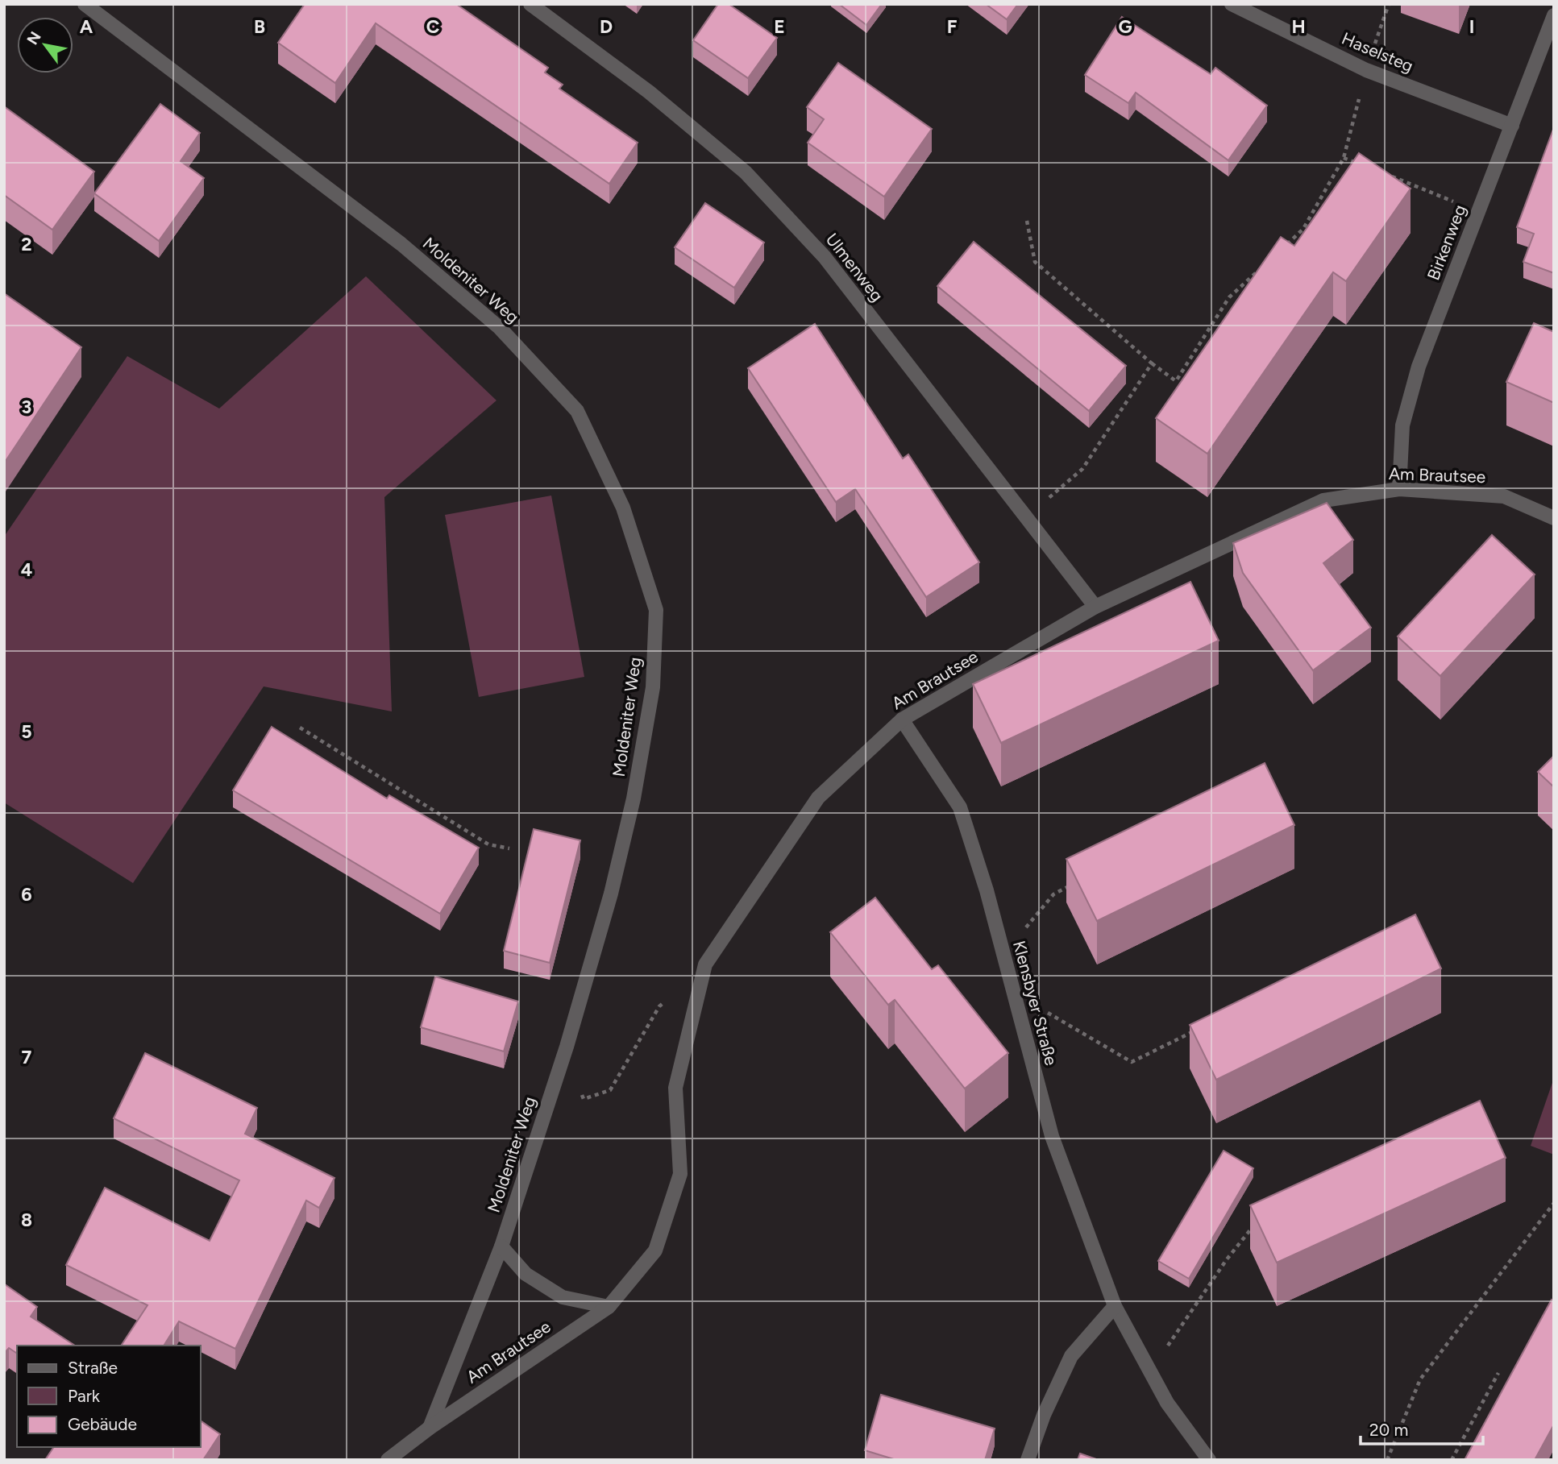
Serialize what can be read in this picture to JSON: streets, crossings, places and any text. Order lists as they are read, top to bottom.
{
  "streets": {
    "street": [
      "Haselsteg",
      "Birkenweg",
      "Ulmenweg",
      "Moldeniter Weg",
      "Am Brautsee",
      "Klensbyer Straße"
    ]
  },
  "crossings": [
    ["Haselsteg", "Birkenweg"],
    ["Birkenweg", "Am Brautsee"],
    ["Ulmenweg", "Am Brautsee"],
    ["Moldeniter Weg", "Am Brautsee"],
    ["Am Brautsee", "Klensbyer Straße"]
  ],
  "legend": ["Straße", "Park", "Gebäude"],
  "scale_bar": "20 m",
  "north": "top left",
  "grid": {
    "columns": [
      "A",
      "B",
      "C",
      "D",
      "E",
      "F",
      "G",
      "H",
      "I"
    ],
    "rows": [
      "2",
      "3",
      "4",
      "5",
      "6",
      "7",
      "8"
    ]
  }
}
